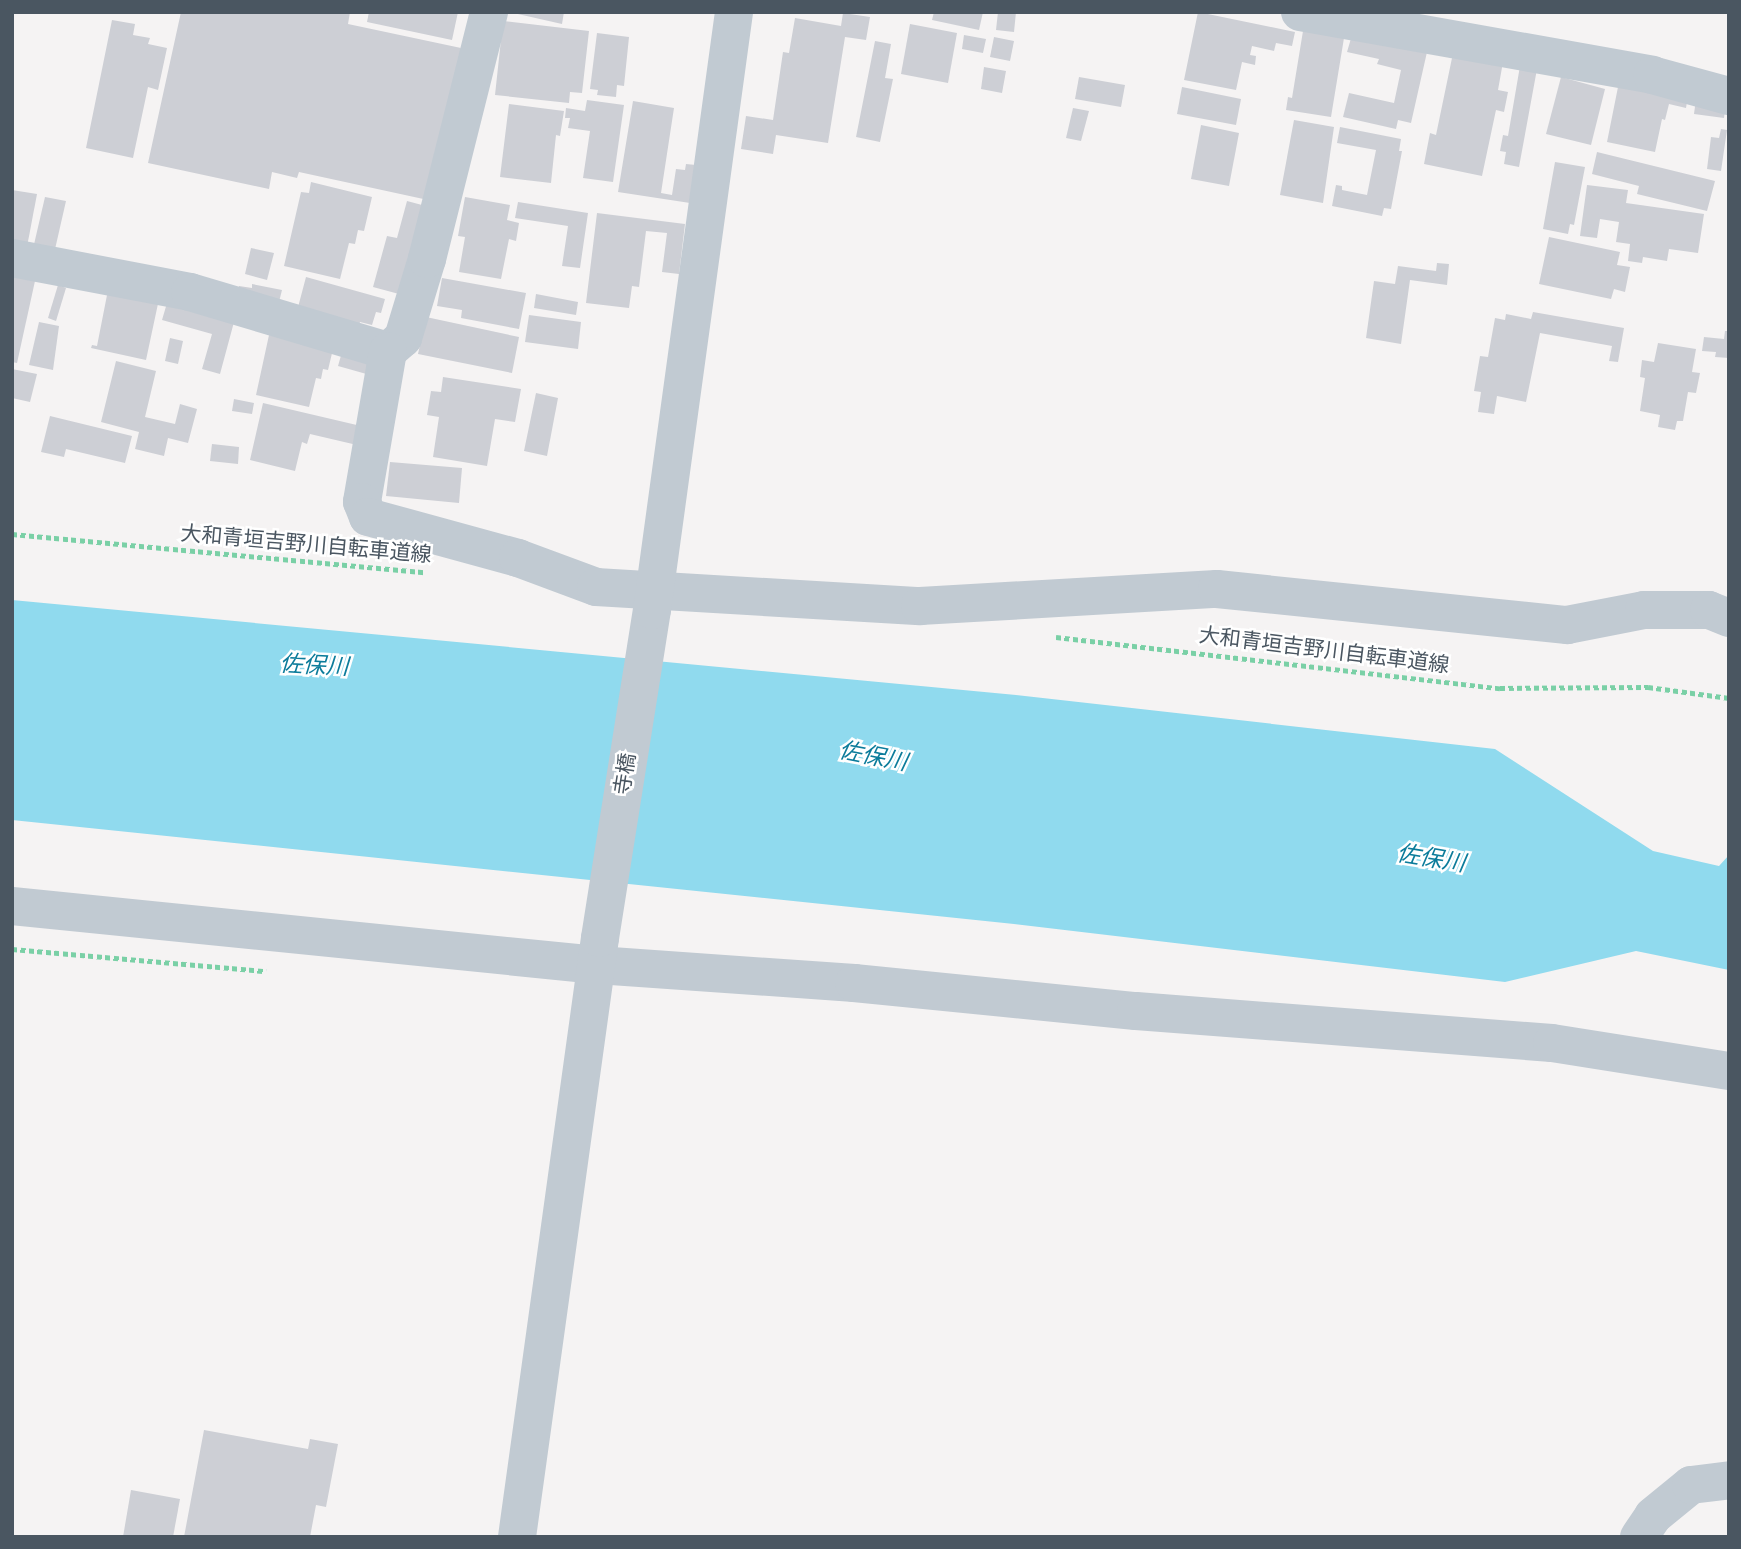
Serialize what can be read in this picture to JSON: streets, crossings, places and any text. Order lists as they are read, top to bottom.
{
  "streets": {
    "street": ["寺橋"],
    "path": ["大和青垣吉野川自転車道線"]
  },
  "water": ["佐保川"]
}
